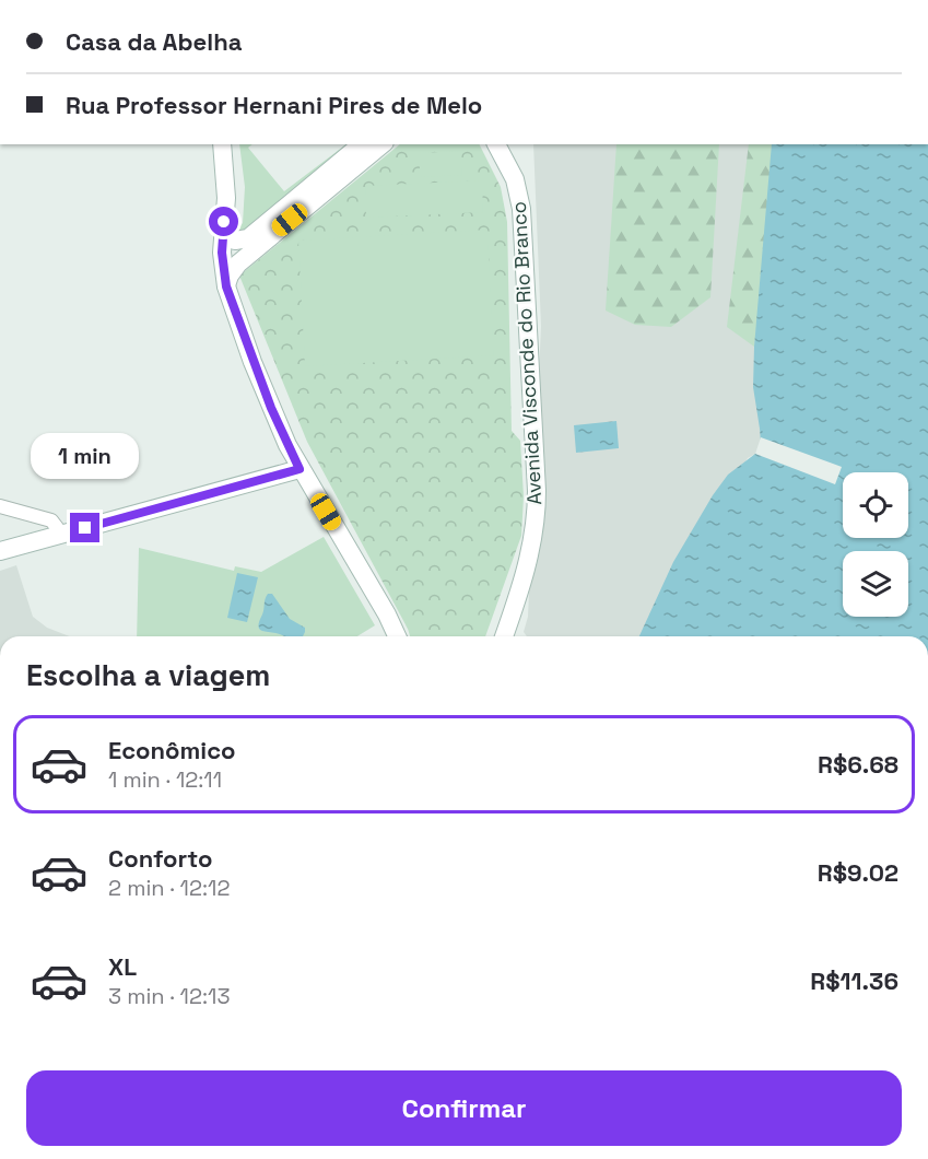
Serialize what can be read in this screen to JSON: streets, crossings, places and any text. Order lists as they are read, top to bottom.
{
  "streets": {
    "street": ["Avenida Visconde do Rio Branco"]
  },
  "page": {
    "banner": ["Casa da Abelha", "Rua Professor Hernani Pires de Melo"],
    "bubble": "1 min",
    "heading": "Escolha a viagem",
    "list": [
      {
        "name": "Econômico",
        "note": "1 min · 12:11",
        "value": "R$6.68"
      },
      {
        "name": "Conforto",
        "note": "2 min · 12:12",
        "value": "R$9.02"
      },
      {
        "name": "XL",
        "note": "3 min · 12:13",
        "value": "R$11.36"
      }
    ],
    "buttons": "Confirmar"
  }
}
